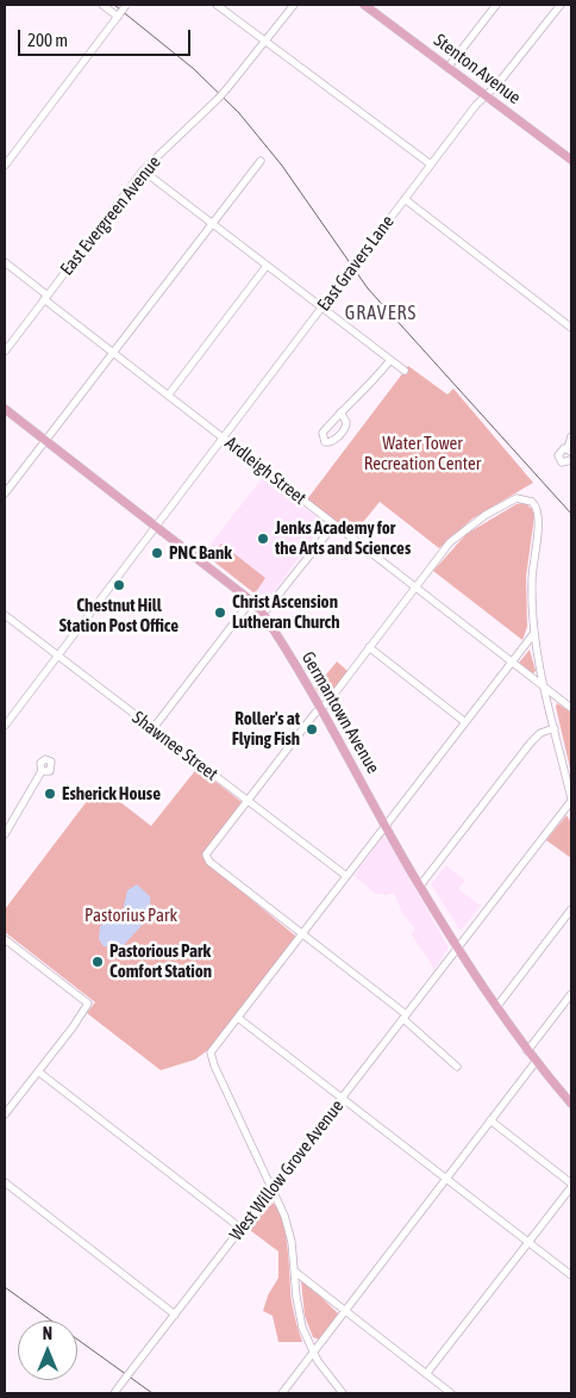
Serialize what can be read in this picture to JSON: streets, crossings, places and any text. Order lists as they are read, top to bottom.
{
  "streets": {
    "main road": ["Stenton Avenue", "Germantown Avenue"],
    "street": [
      "East Evergreen Avenue",
      "East Gravers Lane",
      "Ardleigh Street",
      "Shawnee Street",
      "West Willow Grove Avenue"
    ]
  },
  "crossings": [
    ["Stenton Avenue", "East Gravers Lane"],
    ["East Evergreen Avenue", "Ardleigh Street"],
    ["East Gravers Lane", "Ardleigh Street"],
    ["East Gravers Lane", "Germantown Avenue"],
    ["East Gravers Lane", "Shawnee Street"],
    ["Germantown Avenue", "West Willow Grove Avenue"]
  ],
  "districts": ["GRAVERS"],
  "parks": ["Water Tower Recreation Center", "Pastorius Park"],
  "places": [
    "Jenks Academy for the Arts and Sciences",
    "PNC Bank",
    "Chestnut Hill Station Post Office",
    "Christ Ascension Lutheran Church",
    "Roller's at Flying Fish",
    "Esherick House",
    "Pastorious Park Comfort Station"
  ],
  "scale_bar": "200 m",
  "north": "top"
}
